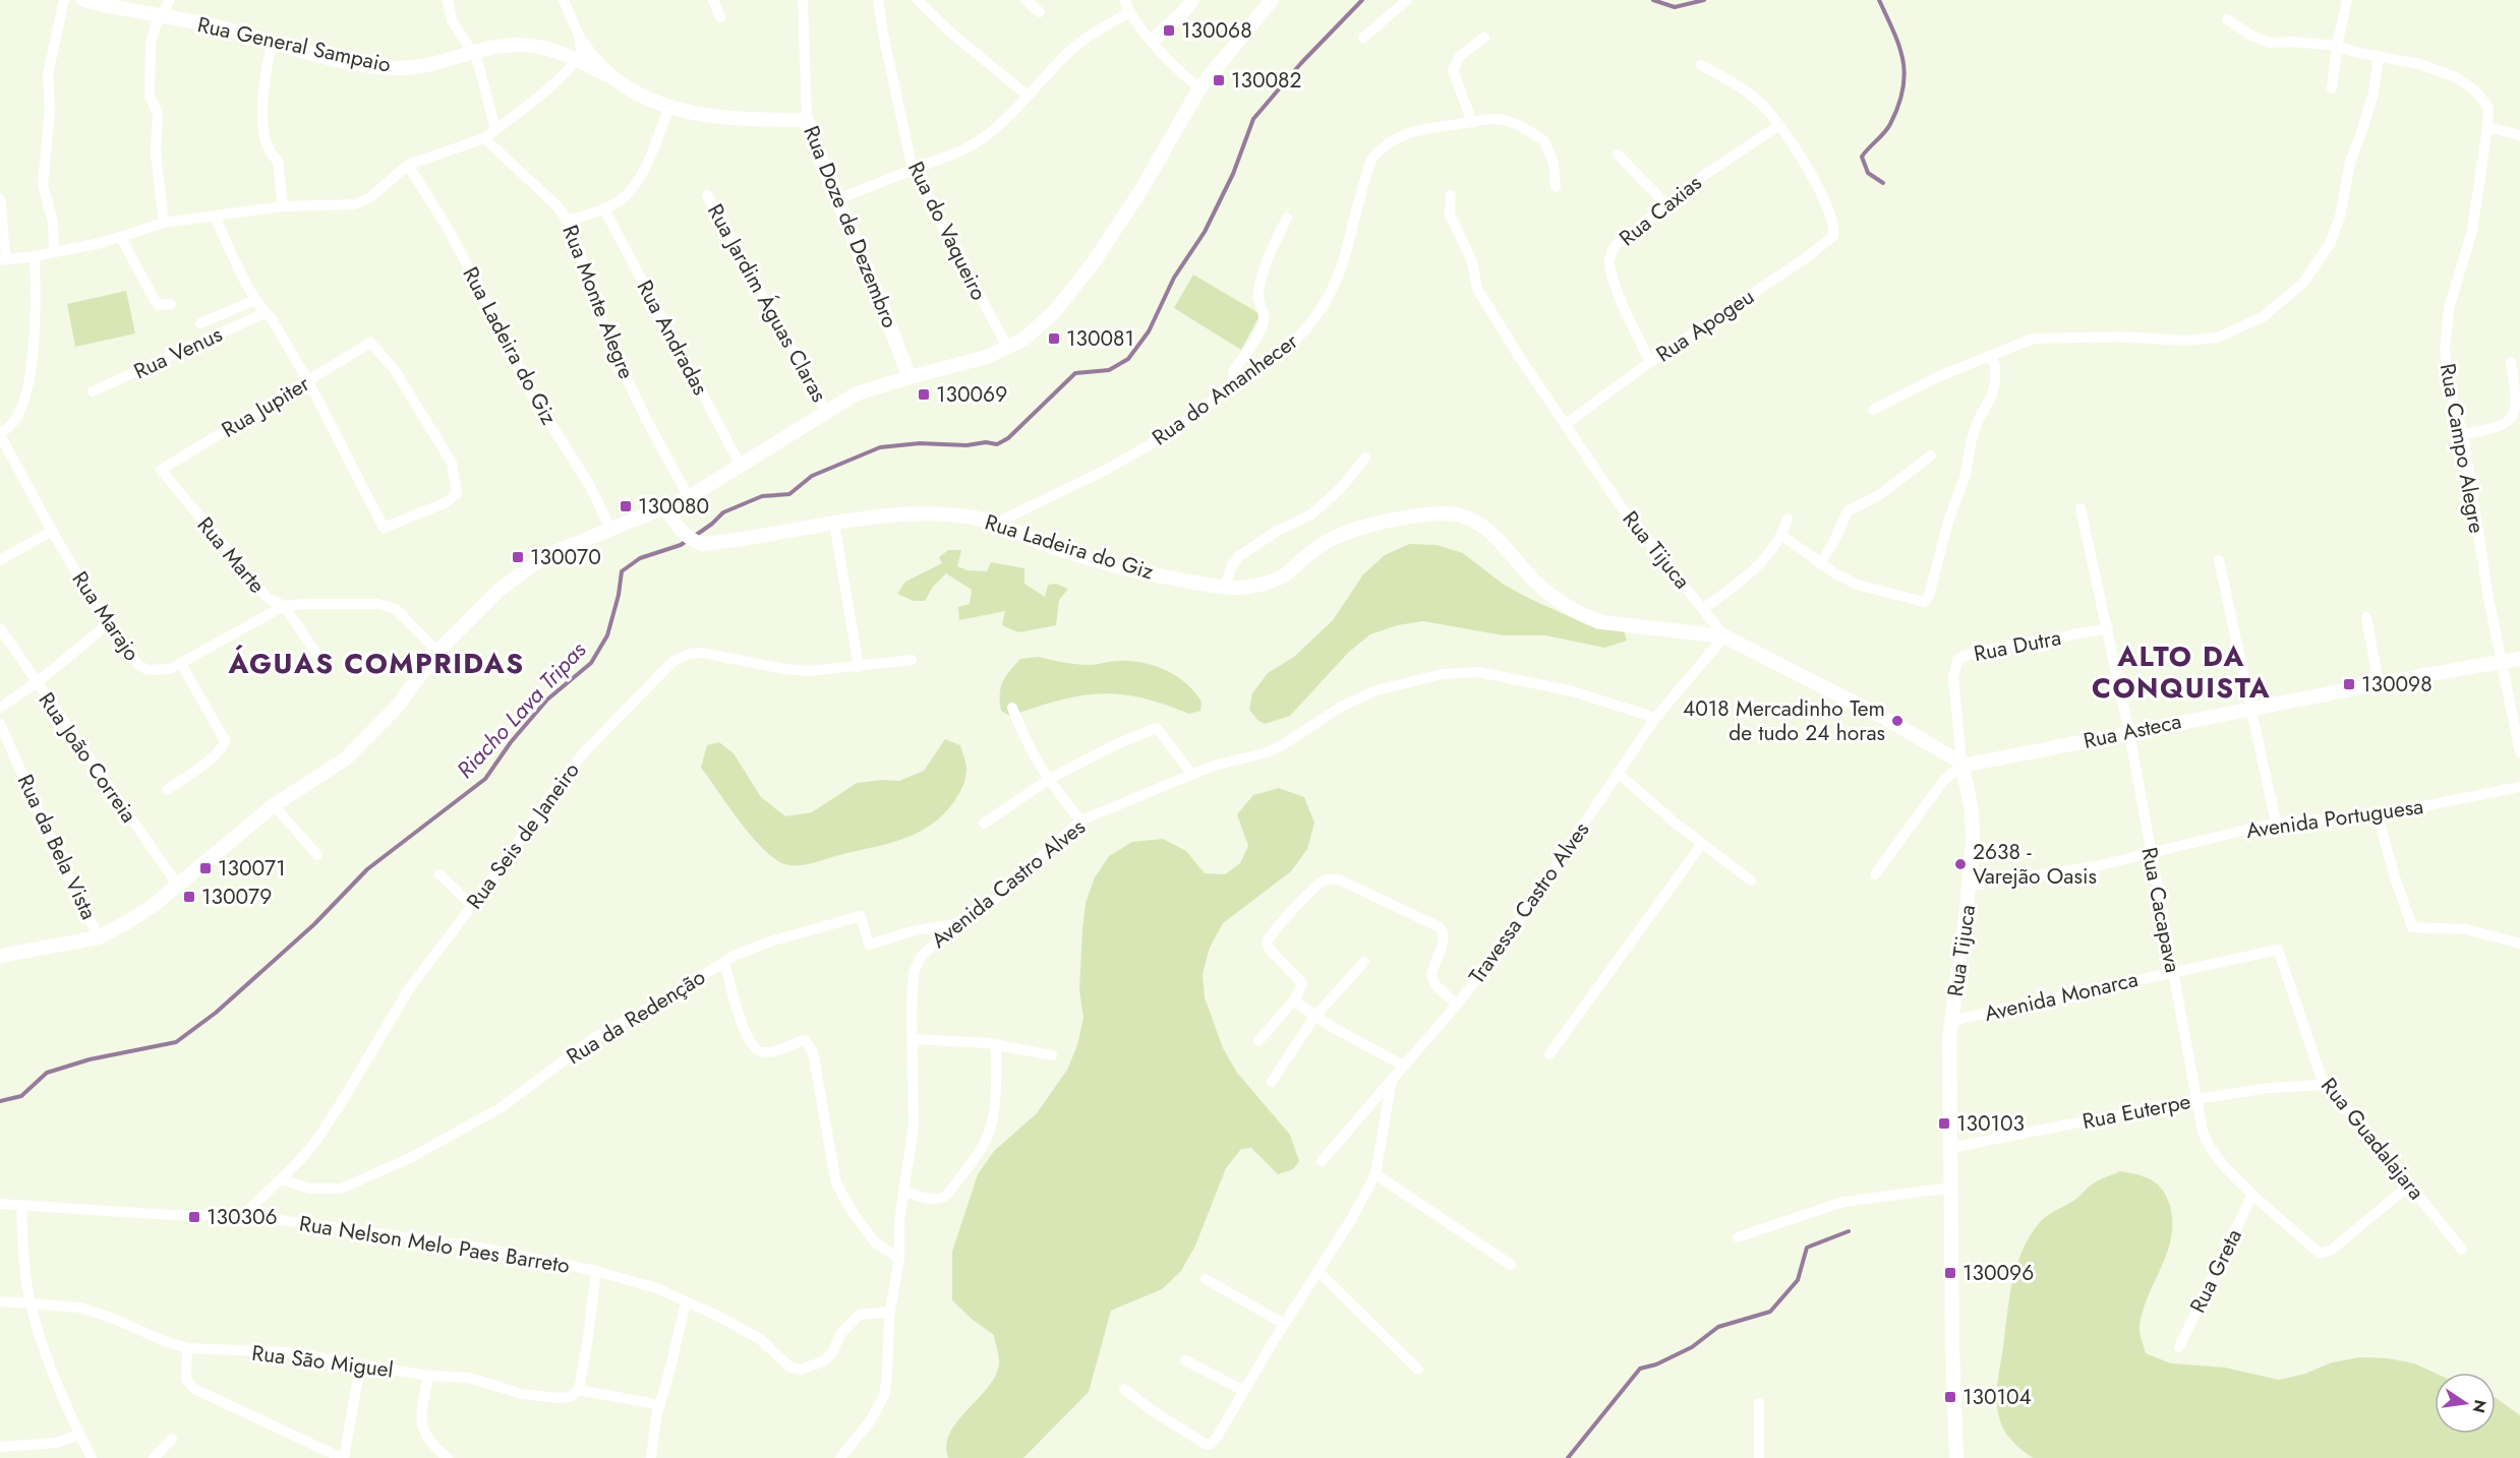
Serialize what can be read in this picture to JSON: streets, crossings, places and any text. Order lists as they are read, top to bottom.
{
  "streets": {
    "street": [
      "Rua General Sampaio",
      "Rua Caxias",
      "Rua Doze de Dezembro",
      "Rua do Vaqueiro",
      "Rua Monte Alegre",
      "Rua Jardim Águas Claras",
      "Rua Apogeu",
      "Rua Andradas",
      "Rua Ladeira do Giz",
      "Rua Venus",
      "Rua do Amanhecer",
      "Rua Jupiter",
      "Rua Campo Alegre",
      "Rua Tijuca",
      "Rua Marte",
      "Rua Marajo",
      "Rua Dutra",
      "Rua Asteca",
      "Rua João Correia",
      "Avenida Portuguesa",
      "Rua Seis de Janeiro",
      "Rua da Bela Vista",
      "Avenida Castro Alves",
      "Travessa Castro Alves",
      "Rua Cacapava",
      "Avenida Monarca",
      "Rua da Redenção",
      "Rua Euterpe",
      "Rua Guadalajara",
      "Rua Nelson Melo Paes Barreto",
      "Rua Greta",
      "Rua São Miguel"
    ]
  },
  "crossings": [
    ["Rua General Sampaio", "Rua Doze de Dezembro"],
    ["Rua Caxias", "Rua Apogeu"],
    ["Rua Apogeu", "Rua Tijuca"],
    ["Rua Ladeira do Giz", "Rua do Amanhecer"],
    ["Rua Ladeira do Giz", "Rua Tijuca"],
    ["Rua Ladeira do Giz", "Travessa Castro Alves"],
    ["Rua Jupiter", "Rua Marte"],
    ["Rua Campo Alegre", "Rua Asteca"],
    ["Rua Tijuca", "Rua Dutra"],
    ["Rua Tijuca", "Rua Asteca"],
    ["Rua Tijuca", "Avenida Portuguesa"],
    ["Rua Tijuca", "Travessa Castro Alves"],
    ["Rua Tijuca", "Avenida Monarca"],
    ["Rua Tijuca", "Rua Euterpe"],
    ["Rua Marte", "Rua Marajo"],
    ["Rua Dutra", "Rua Asteca"],
    ["Rua Dutra", "Rua Cacapava"],
    ["Rua Asteca", "Rua Cacapava"],
    ["Avenida Portuguesa", "Rua Cacapava"],
    ["Rua Seis de Janeiro", "Rua da Redenção"],
    ["Rua Seis de Janeiro", "Rua Nelson Melo Paes Barreto"],
    ["Avenida Castro Alves", "Travessa Castro Alves"],
    ["Avenida Castro Alves", "Rua da Redenção"],
    ["Avenida Castro Alves", "Rua Nelson Melo Paes Barreto"],
    ["Rua Cacapava", "Avenida Monarca"],
    ["Rua Cacapava", "Rua Euterpe"],
    ["Rua Cacapava", "Rua Guadalajara"],
    ["Rua Cacapava", "Rua Greta"],
    ["Avenida Monarca", "Rua Guadalajara"],
    ["Rua Euterpe", "Rua Guadalajara"]
  ],
  "districts": ["ALTO DA CONQUISTA", "ÁGUAS COMPRIDAS"],
  "water": ["Riacho Lava Tripas"],
  "places": {
    "transit": [
      "130068",
      "130082",
      "130081",
      "130069",
      "130080",
      "130070",
      "130098",
      "130071",
      "130079",
      "130103",
      "130306",
      "130096",
      "130104"
    ],
    "other": ["4018 Mercadinho Tem de tudo 24 horas", "2638 - Varejão Oasis"]
  },
  "north": "right"
}
